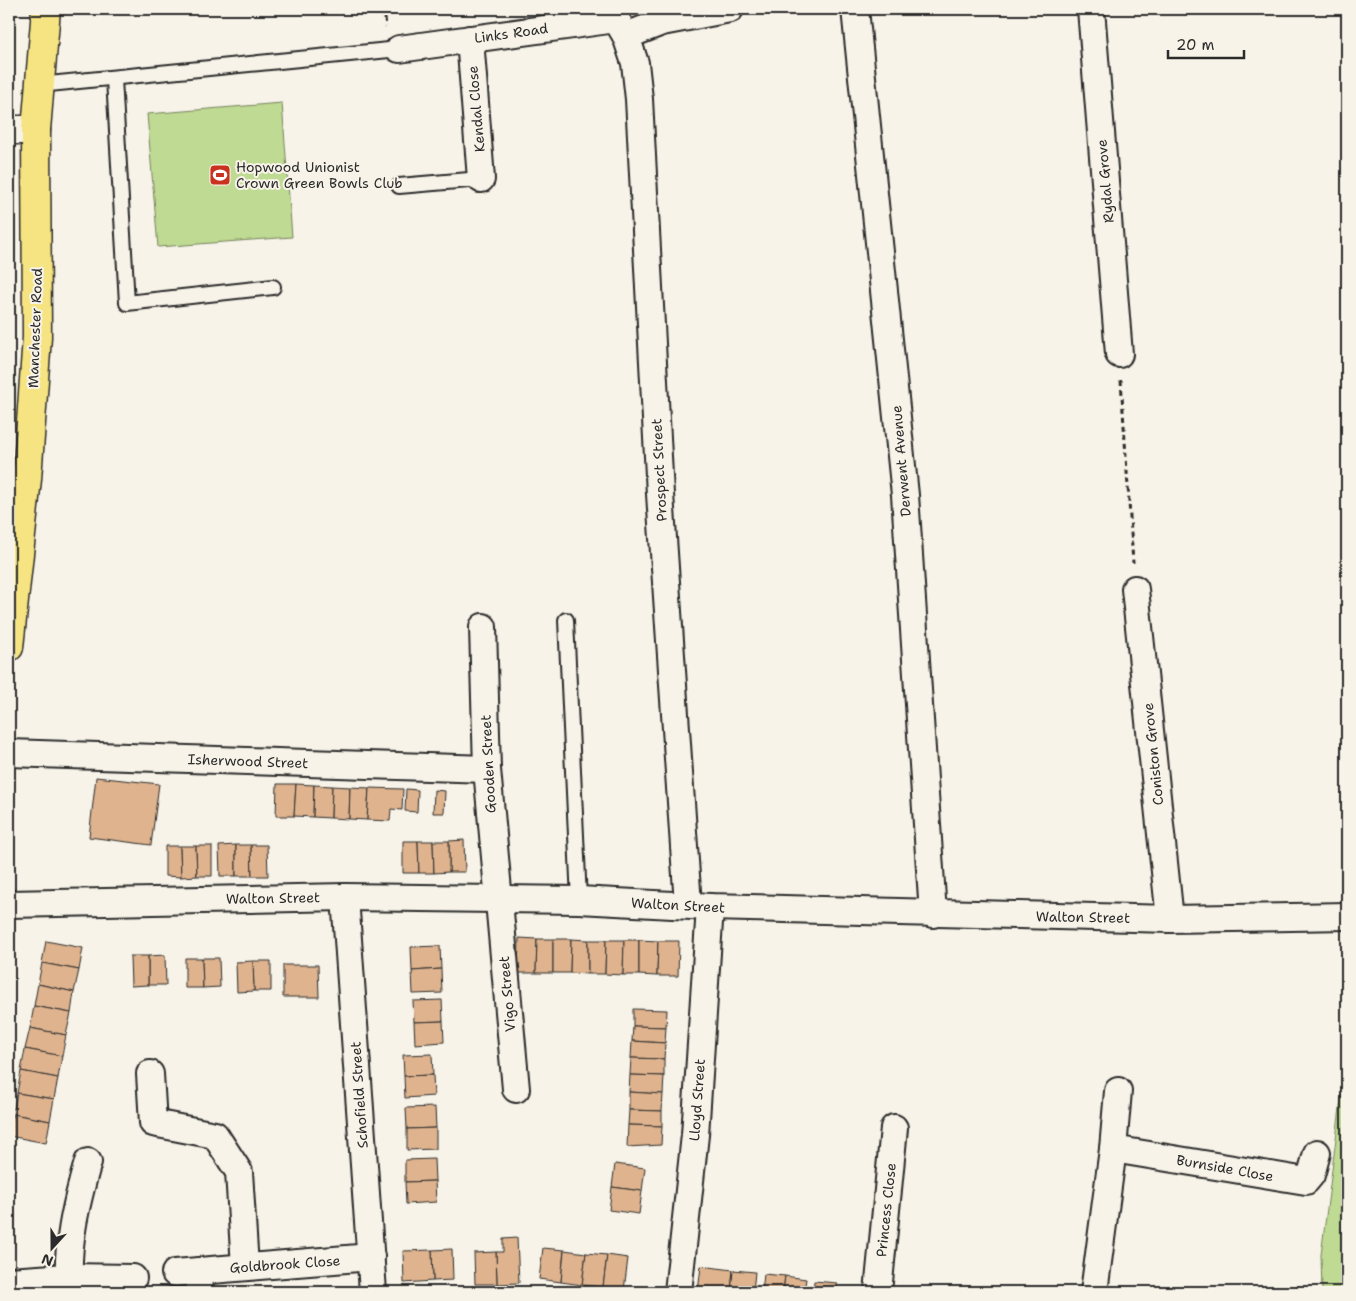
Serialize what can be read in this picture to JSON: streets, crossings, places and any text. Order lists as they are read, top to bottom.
{
  "streets": {
    "main road": ["Manchester Road"],
    "street": [
      "Links Road",
      "Kendal Close",
      "Rydal Grove",
      "Derwent Avenue",
      "Prospect Street",
      "Coniston Grove",
      "Isherwood Street",
      "Gooden Street",
      "Walton Street",
      "Vigo Street",
      "Schofield Street",
      "Lloyd Street",
      "Burnside Close",
      "Princess Close",
      "Goldbrook Close"
    ]
  },
  "crossings": [
    ["Links Road", "Kendal Close"],
    ["Links Road", "Prospect Street"],
    ["Derwent Avenue", "Walton Street"],
    ["Prospect Street", "Walton Street"],
    ["Prospect Street", "Lloyd Street"],
    ["Coniston Grove", "Walton Street"],
    ["Isherwood Street", "Gooden Street"],
    ["Gooden Street", "Walton Street"],
    ["Gooden Street", "Vigo Street"],
    ["Walton Street", "Vigo Street"],
    ["Walton Street", "Schofield Street"],
    ["Walton Street", "Lloyd Street"],
    ["Schofield Street", "Goldbrook Close"]
  ],
  "places": {
    "sports": ["Hopwood Unionist Crown Green Bowls Club"]
  },
  "scale_bar": "20 m",
  "north": "bottom"
}
